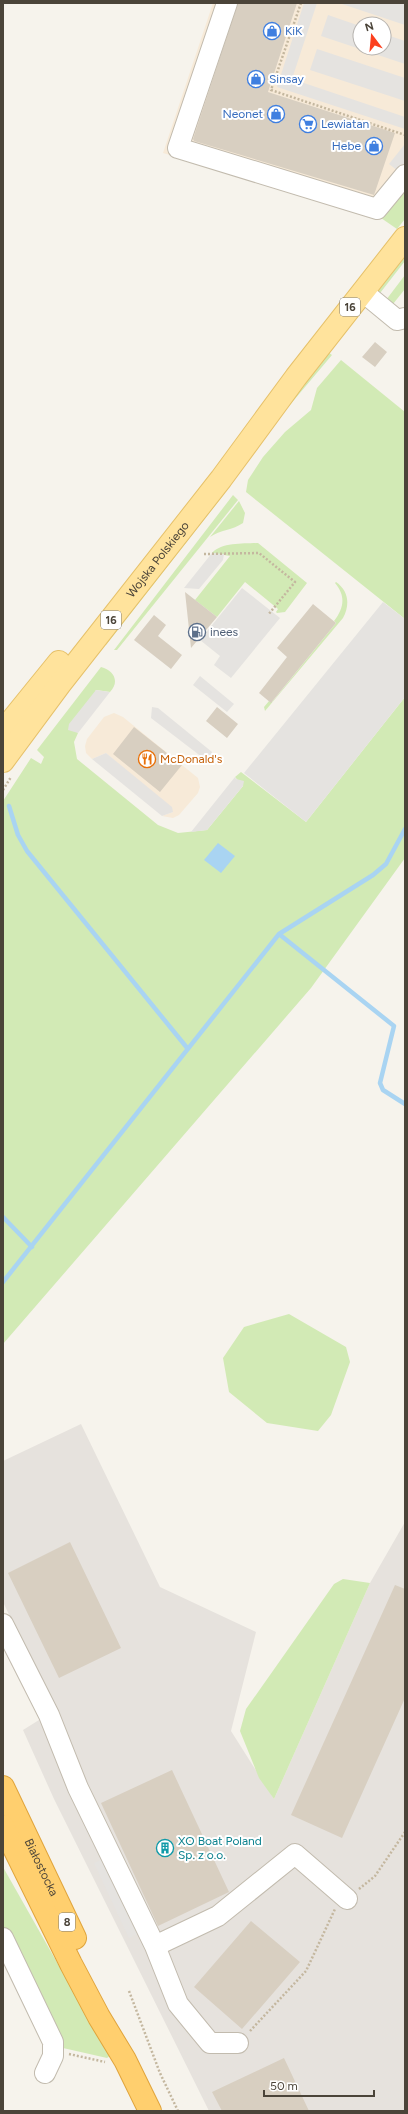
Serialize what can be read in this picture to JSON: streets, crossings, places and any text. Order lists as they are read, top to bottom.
{
  "streets": {
    "highway": ["Białostocka", "8"],
    "main road": ["16", "Wojska Polskiego"]
  },
  "places": {
    "shop": [
      "KiK",
      "Sinsay",
      "Neonet",
      "Hebe"
    ],
    "supermarket": ["Lewiatan"],
    "fuel station": ["inees"],
    "restaurant": ["McDonald's"],
    "building": ["XO Boat Poland Sp. z o.o."]
  },
  "scale_bar": "50 m",
  "north": "top"
}
